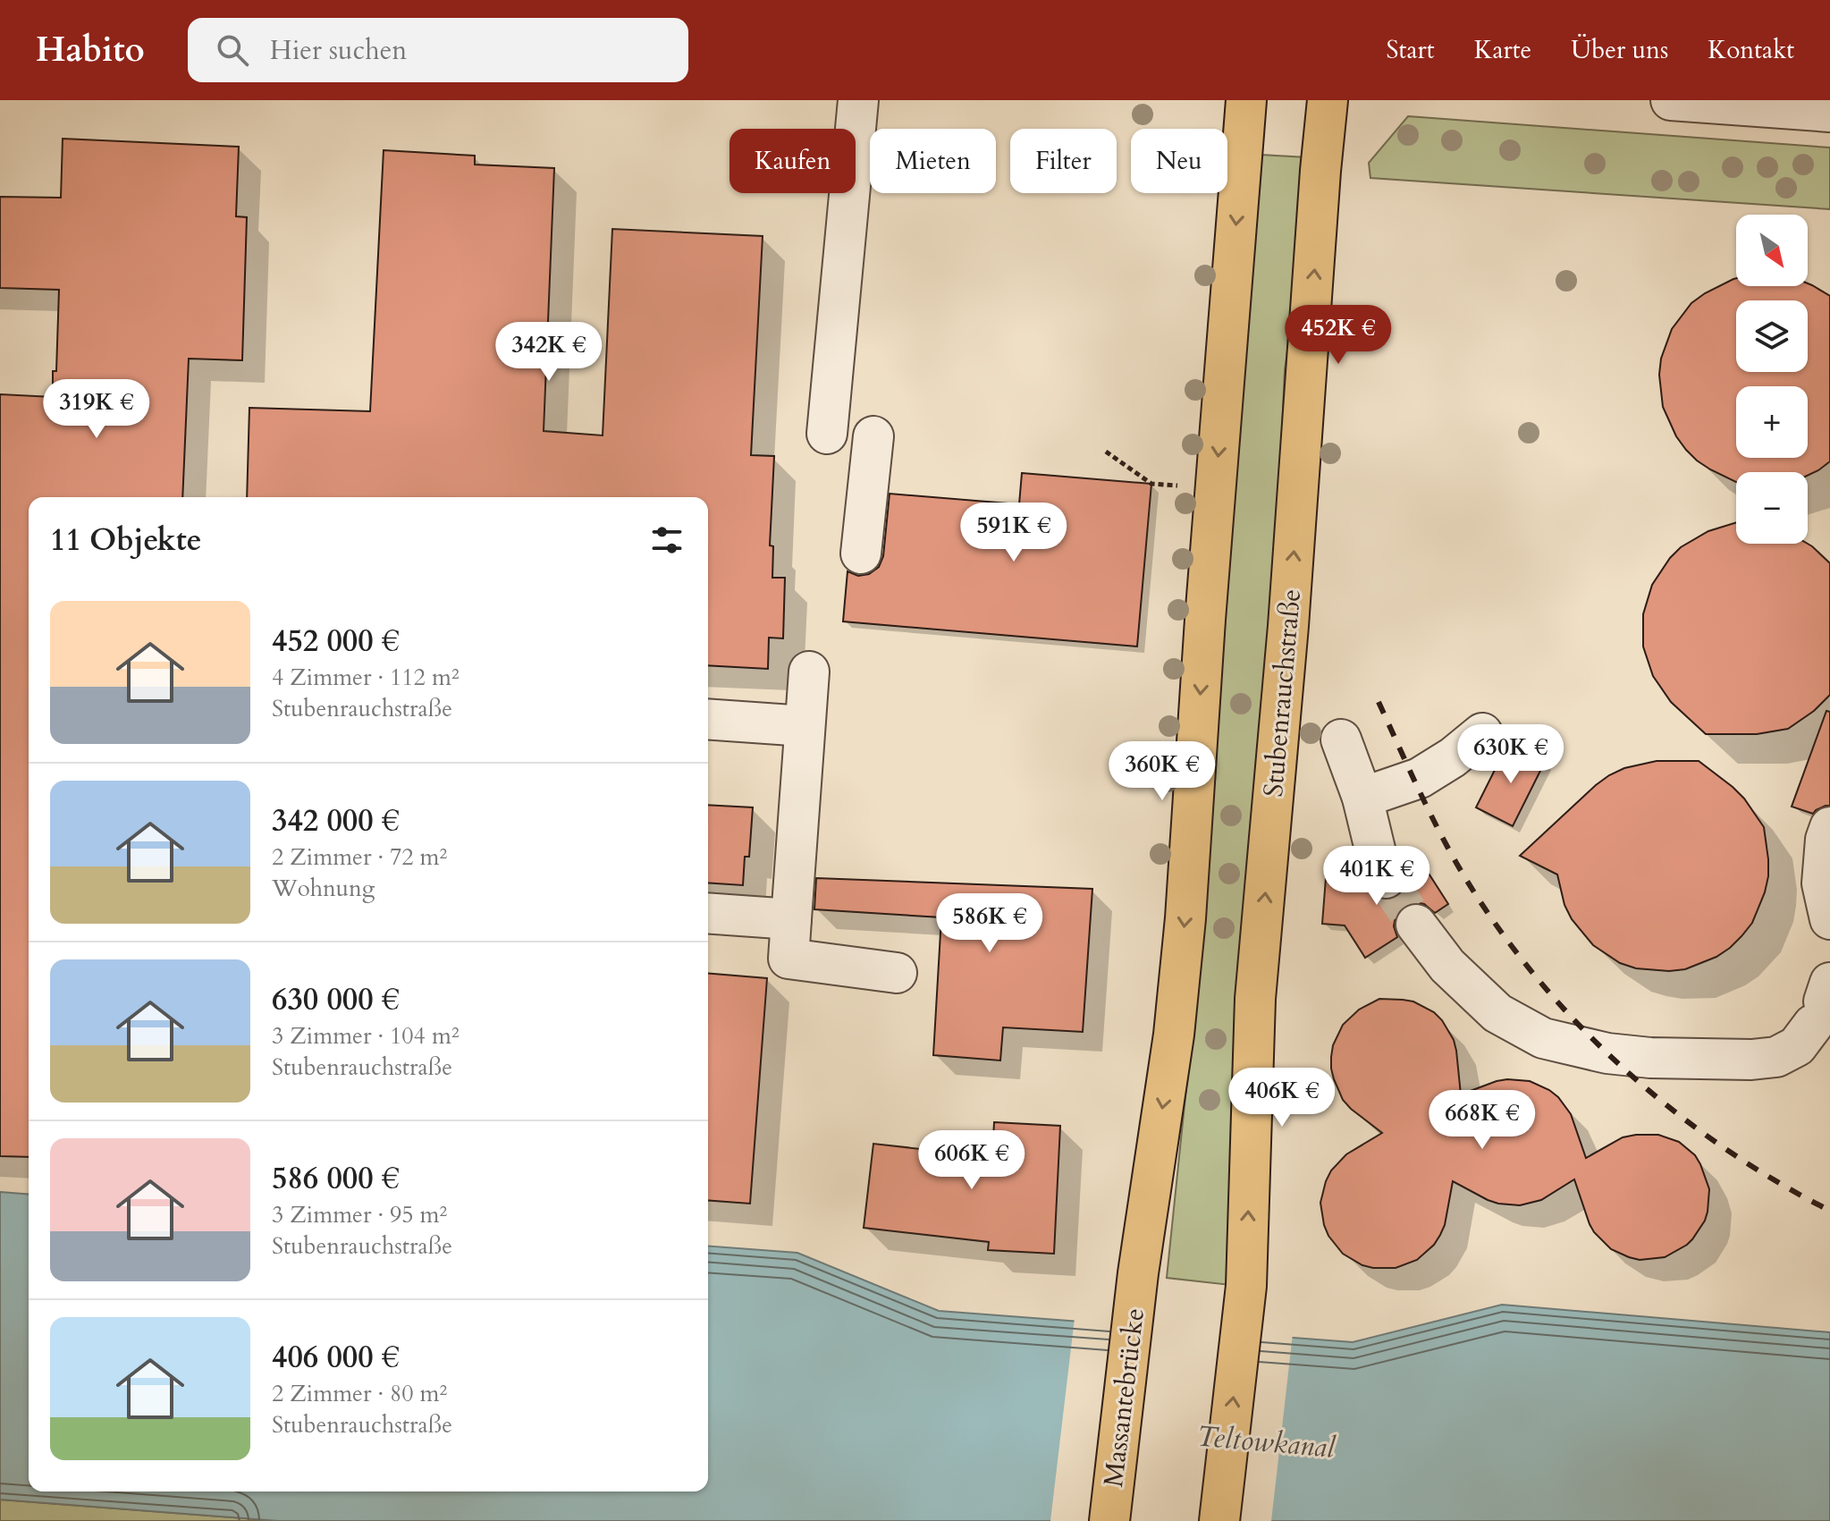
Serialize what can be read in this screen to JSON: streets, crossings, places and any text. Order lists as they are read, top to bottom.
{
  "streets": {
    "main road": ["Stubenrauchstraße", "Massantebrücke"]
  },
  "one_way": ["Stubenrauchstraße", "Massantebrücke"],
  "water": ["Teltowkanal"],
  "north": "bottom right",
  "page": {
    "header": "Habito",
    "search": "Hier suchen",
    "nav": [
      "Start",
      "Karte",
      "Über uns",
      "Kontakt"
    ],
    "chip": [
      "Kaufen",
      "Mieten",
      "Filter",
      "Neu"
    ],
    "map_buttons": ["+", "−"],
    "price": [
      "452K €",
      "342K €",
      "319K €",
      "591K €",
      "630K €",
      "360K €",
      "401K €",
      "586K €",
      "406K €",
      "668K €",
      "606K €"
    ],
    "heading": "11 Objekte",
    "list": [
      {
        "name": "452 000 €",
        "note": "4 Zimmer · 112 m² · Stubenrauchstraße"
      },
      {
        "name": "342 000 €",
        "note": "2 Zimmer · 72 m² · Wohnung"
      },
      {
        "name": "630 000 €",
        "note": "3 Zimmer · 104 m² · Stubenrauchstraße"
      },
      {
        "name": "586 000 €",
        "note": "3 Zimmer · 95 m² · Stubenrauchstraße"
      },
      {
        "name": "406 000 €",
        "note": "2 Zimmer · 80 m² · Stubenrauchstraße"
      }
    ]
  }
}
